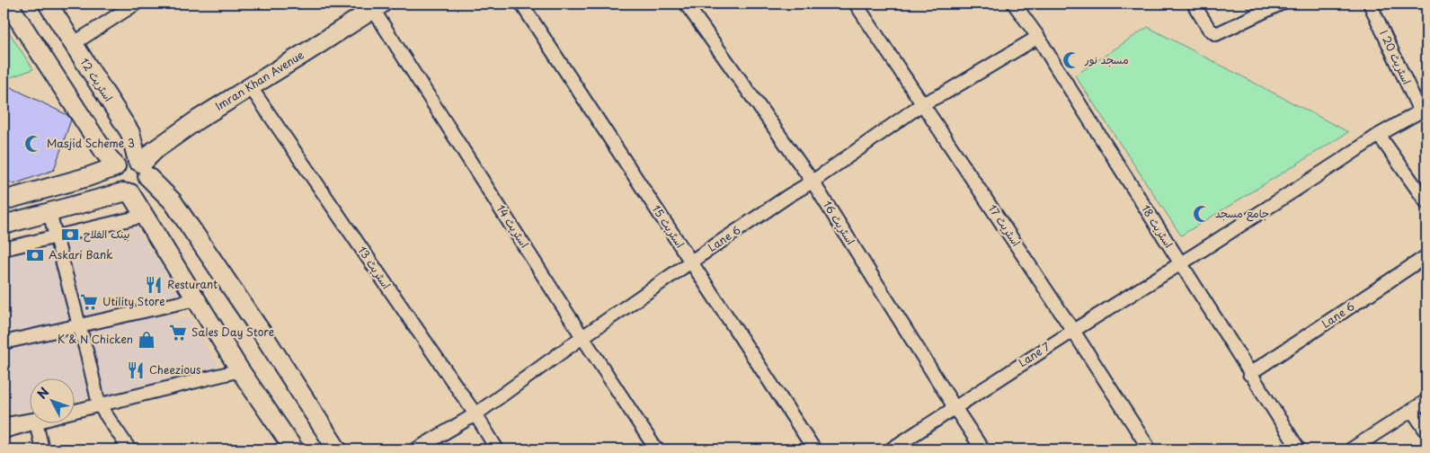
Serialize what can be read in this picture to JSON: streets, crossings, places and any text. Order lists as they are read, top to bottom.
{
  "streets": {
    "street": [
      "اسٹریٹ 20 ا",
      "اسٹریٹ 12",
      "Imran Khan Avenue",
      "اسٹریٹ 16",
      "اسٹریٹ 17",
      "اسٹریٹ 14",
      "اسٹریٹ 15",
      "اسٹریٹ 18",
      "Lane 6",
      "اسٹریٹ 13",
      "Lane 7"
    ]
  },
  "crossings": [
    ["اسٹریٹ 20 ا", "Lane 7"],
    ["اسٹریٹ 12", "Imran Khan Avenue"],
    ["Imran Khan Avenue", "اسٹریٹ 14"],
    ["Imran Khan Avenue", "اسٹریٹ 13"],
    ["اسٹریٹ 16", "Lane 6"],
    ["اسٹریٹ 16", "Lane 7"],
    ["اسٹریٹ 17", "Lane 6"],
    ["اسٹریٹ 17", "Lane 7"],
    ["اسٹریٹ 14", "Lane 6"],
    ["اسٹریٹ 15", "Lane 6"],
    ["اسٹریٹ 18", "Lane 6"],
    ["اسٹریٹ 18", "Lane 7"],
    ["Lane 6", "اسٹریٹ 13"]
  ],
  "places": {
    "mosque": ["مسجد نور", "Masjid Scheme 3", "جامع مسجد"],
    "bank": ["بینک الفلاح", "Askari Bank"],
    "restaurant": ["Resturant", "Cheezious"],
    "supermarket": ["Utility Store", "Sales Day Store"],
    "shop": ["K & N Chicken"]
  },
  "north": "top left"
}
